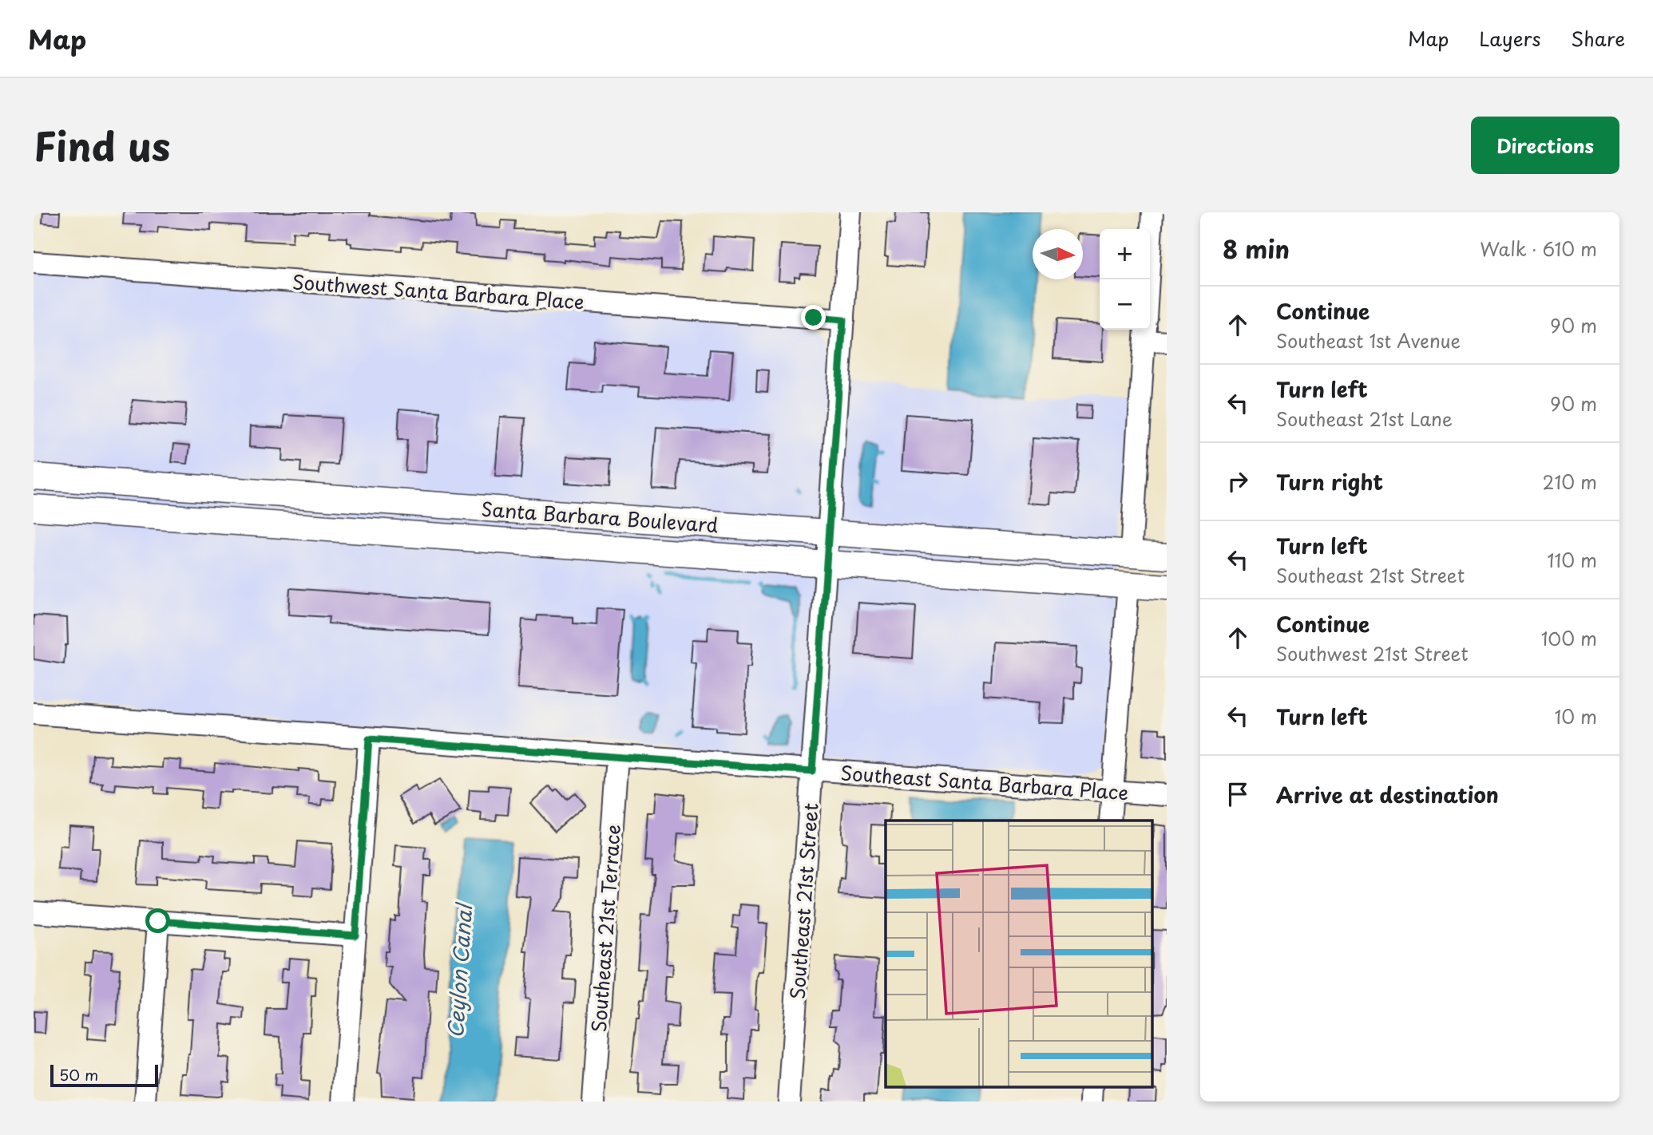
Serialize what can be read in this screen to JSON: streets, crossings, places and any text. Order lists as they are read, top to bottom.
{
  "streets": {
    "main road": ["Santa Barbara Boulevard"],
    "street": [
      "Southwest Santa Barbara Place",
      "Southeast Santa Barbara Place",
      "Southeast 21st Street",
      "Southeast 21st Terrace"
    ]
  },
  "crossings": [
    ["Southwest Santa Barbara Place", "Southeast 21st Street"],
    ["Santa Barbara Boulevard", "Southeast 21st Street"],
    ["Southeast Santa Barbara Place", "Southeast 21st Street"],
    ["Southeast Santa Barbara Place", "Southeast 21st Terrace"]
  ],
  "water": ["Ceylon Canal"],
  "scale_bar": "50 m",
  "north": "right",
  "page": {
    "header": "Map",
    "nav": ["Map", "Layers", "Share"],
    "title": "Find us",
    "buttons": "Directions",
    "heading": ["8 min", "Walk · 610 m"],
    "map_buttons": ["+", "−"],
    "list": [
      ["Continue", "Southeast 1st Avenue", "90 m"],
      ["Turn left", "Southeast 21st Lane", "90 m"],
      ["Turn right", "210 m"],
      ["Turn left", "Southeast 21st Street", "110 m"],
      ["Continue", "Southwest 21st Street", "100 m"],
      ["Turn left", "10 m"],
      "Arrive at destination"
    ],
    "scale": "50 m"
  }
}
